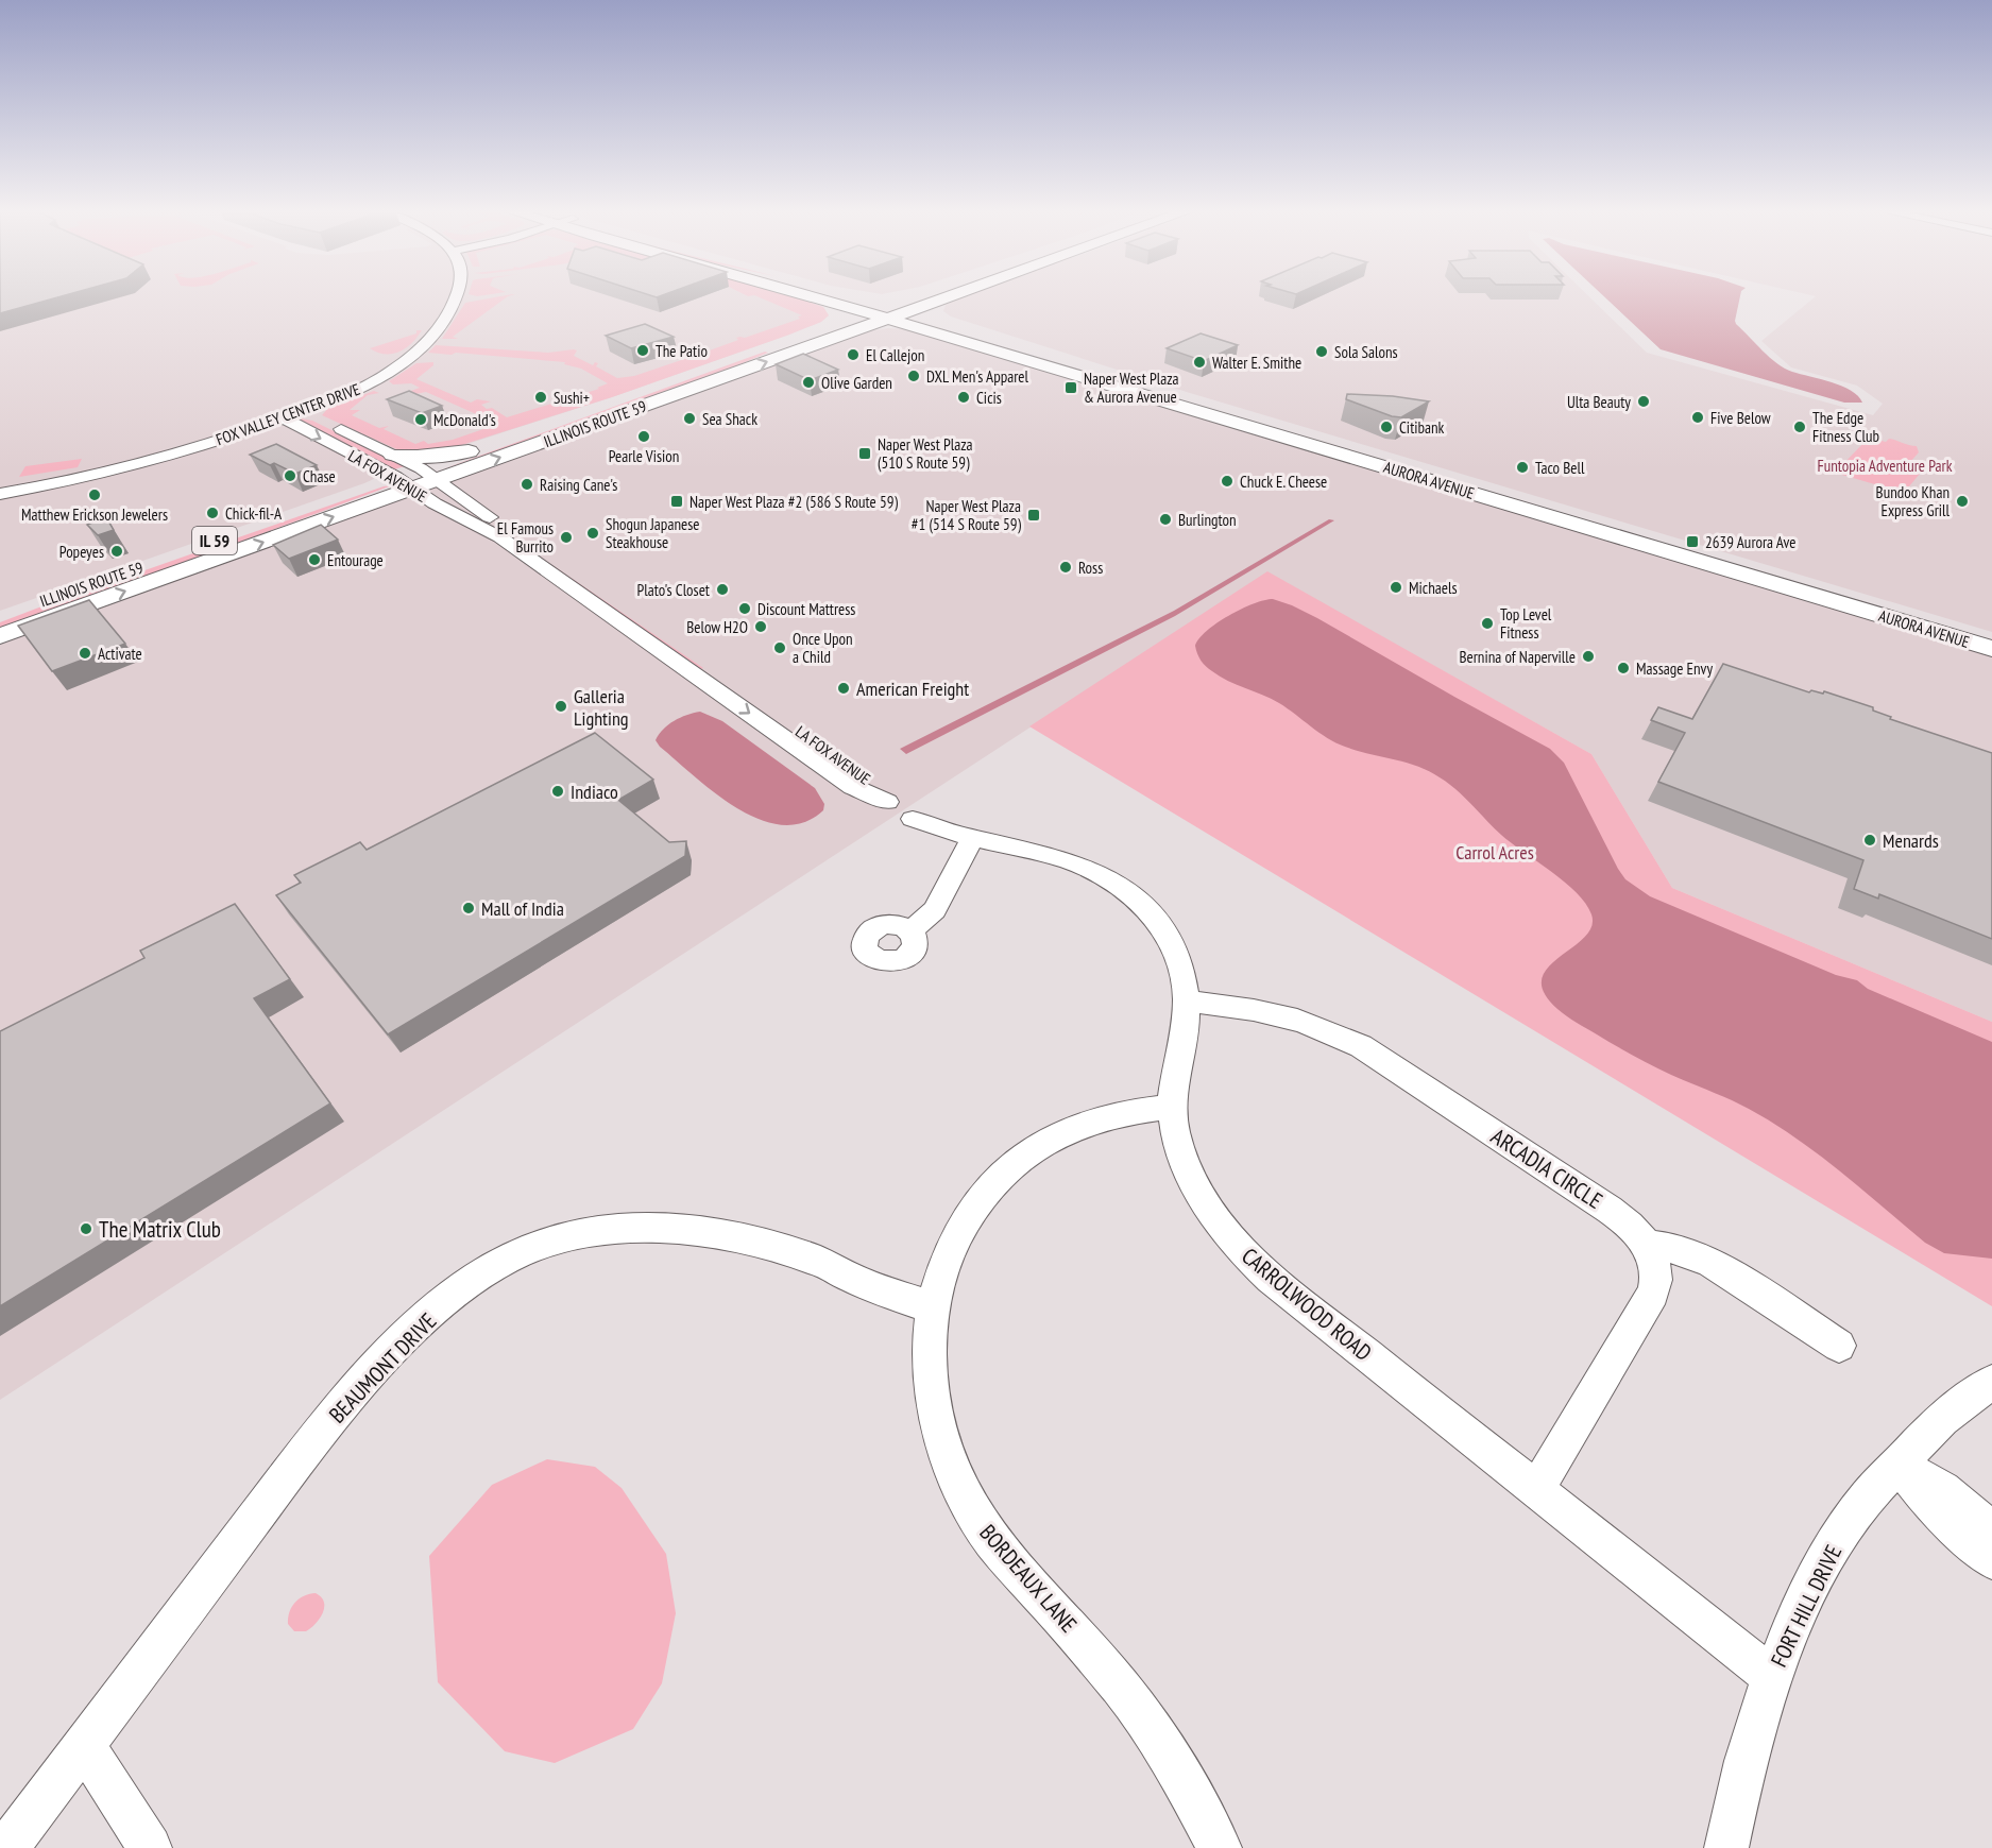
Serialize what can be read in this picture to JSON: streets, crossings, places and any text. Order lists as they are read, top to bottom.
{
  "streets": {
    "main road": ["ILLINOIS ROUTE 59", "AURORA AVENUE", "IL 59"],
    "street": [
      "FOX VALLEY CENTER DRIVE",
      "LA FOX AVENUE",
      "ARCADIA CIRCLE",
      "CARROLWOOD ROAD",
      "BEAUMONT DRIVE",
      "BORDEAUX LANE",
      "FORT HILL DRIVE"
    ]
  },
  "crossings": [
    ["FOX VALLEY CENTER DRIVE", "LA FOX AVENUE"],
    ["ILLINOIS ROUTE 59", "LA FOX AVENUE"],
    ["ILLINOIS ROUTE 59", "AURORA AVENUE"],
    ["ARCADIA CIRCLE", "CARROLWOOD ROAD"],
    ["CARROLWOOD ROAD", "BORDEAUX LANE"],
    ["CARROLWOOD ROAD", "FORT HILL DRIVE"],
    ["BEAUMONT DRIVE", "BORDEAUX LANE"]
  ],
  "parks": ["Funtopia Adventure Park", "Carrol Acres"],
  "places": {
    "other": [
      "The Patio",
      "Sola Salons",
      "El Callejon",
      "Walter E. Smithe",
      "DXL Men's Apparel",
      "Olive Garden",
      "Sushi+",
      "Cicis",
      "Ulta Beauty",
      "Five Below",
      "Sea Shack",
      "McDonald's",
      "Citibank",
      "The Edge Fitness Club",
      "Pearle Vision",
      "Taco Bell",
      "Chase",
      "Chuck E. Cheese",
      "Raising Cane's",
      "Matthew Erickson Jewelers",
      "Bundoo Khan Express Grill",
      "Chick-fil-A",
      "Burlington",
      "Shogun Japanese Steakhouse",
      "El Famous Burrito",
      "Popeyes",
      "Entourage",
      "Ross",
      "Michaels",
      "Plato's Closet",
      "Discount Mattress",
      "Top Level Fitness",
      "Below H2O",
      "Once Upon a Child",
      "Activate",
      "Bernina of Naperville",
      "Massage Envy",
      "American Freight",
      "Galleria Lighting",
      "Indiaco",
      "Menards",
      "Mall of India",
      "The Matrix Club"
    ],
    "transit": [
      "Naper West Plaza & Aurora Avenue",
      "Naper West Plaza (510 S Route 59)",
      "Naper West Plaza #2 (586 S Route 59)",
      "Naper West Plaza #1 (514 S Route 59)",
      "2639 Aurora Ave"
    ]
  }
}
